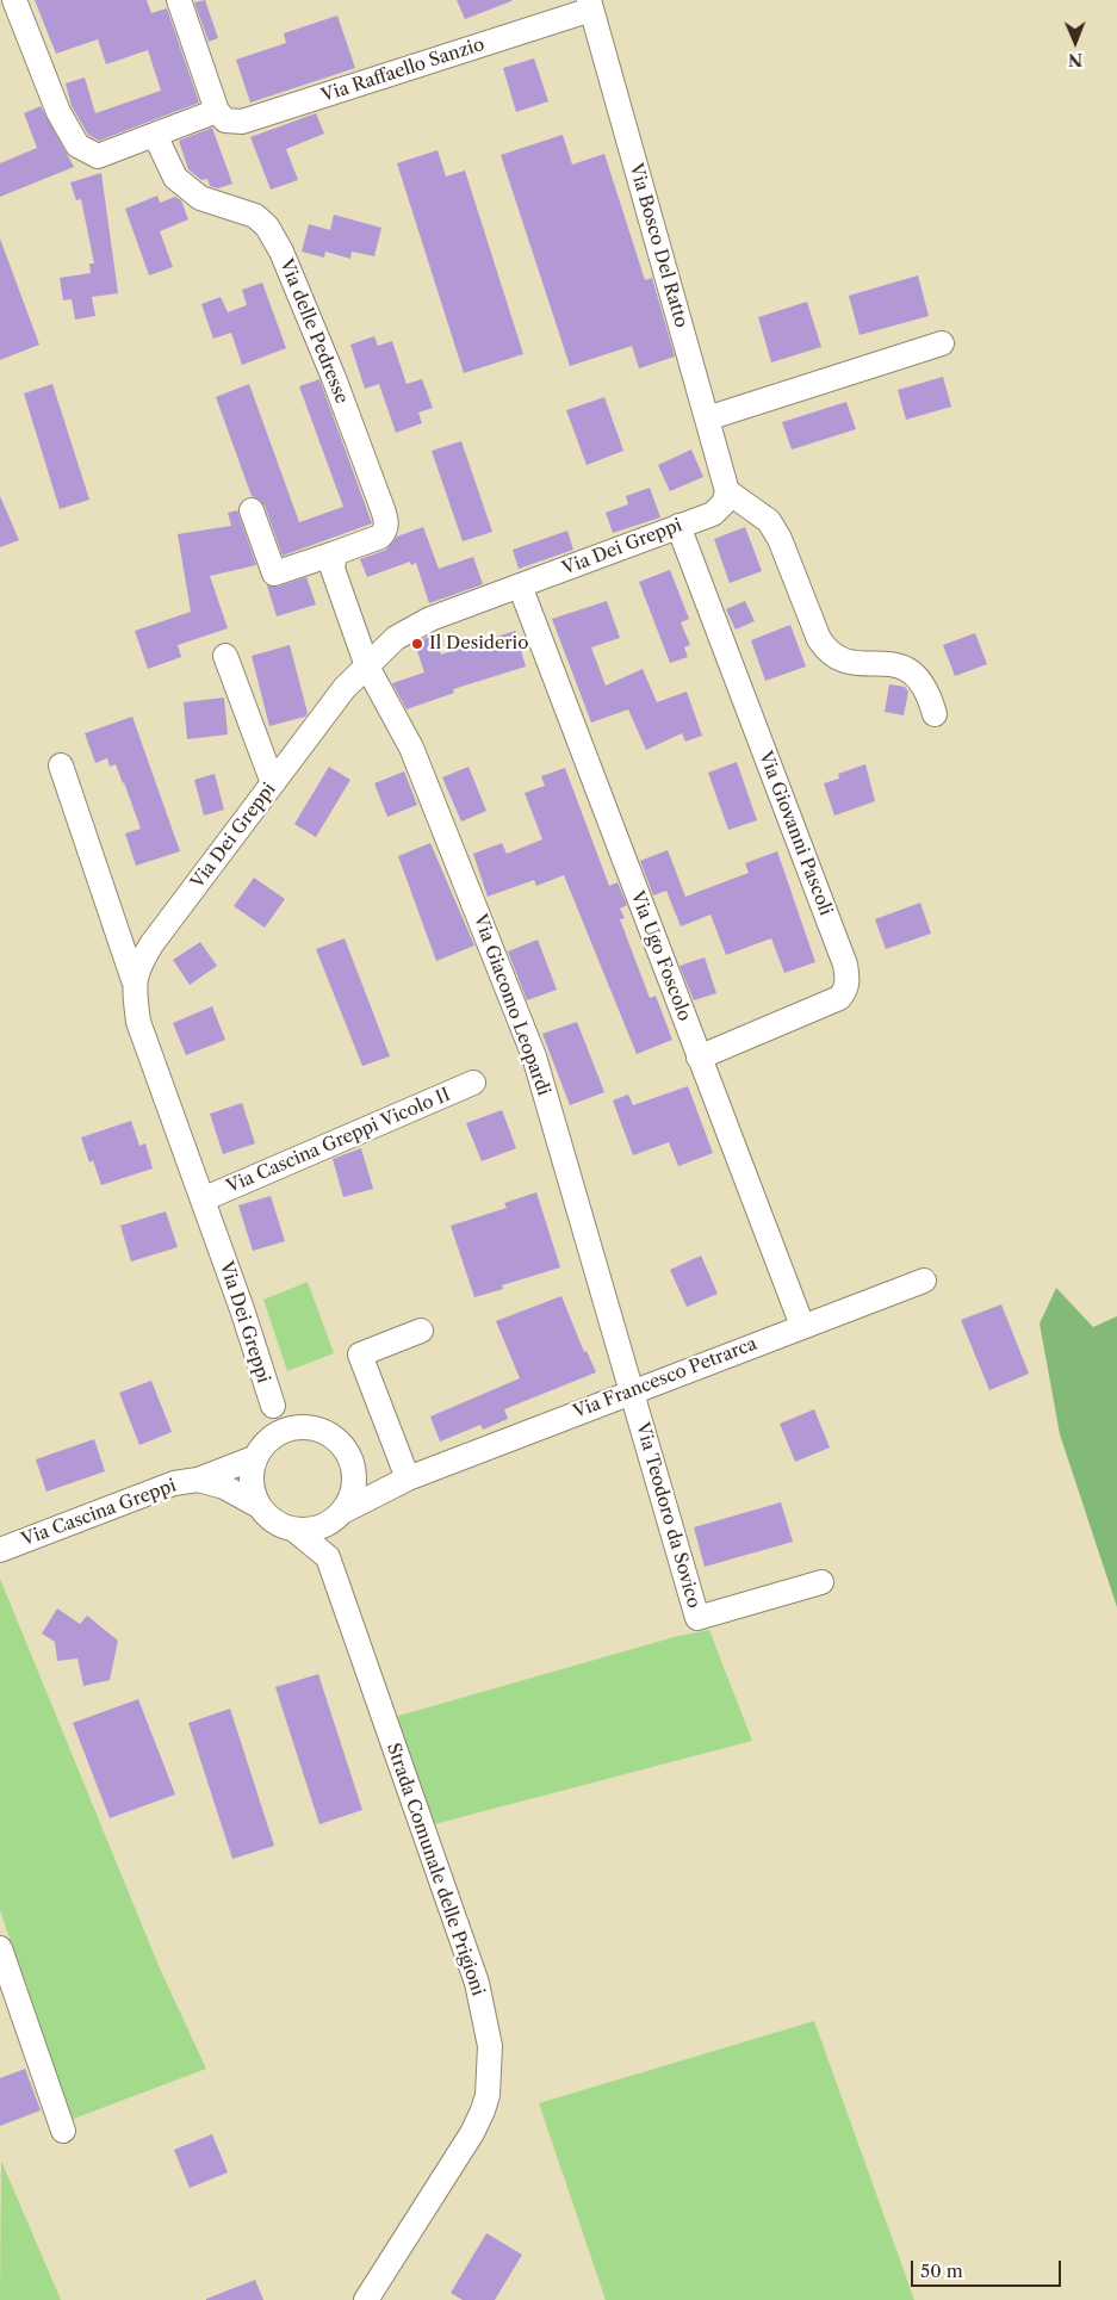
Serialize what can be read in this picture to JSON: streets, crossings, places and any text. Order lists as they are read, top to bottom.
{
  "streets": {
    "street": [
      "Via Raffaello Sanzio",
      "Via Bosco Del Ratto",
      "Via delle Pedresse",
      "Via Dei Greppi",
      "Via Giovanni Pascoli",
      "Via Ugo Foscolo",
      "Via Giacomo Leopardi",
      "Via Cascina Greppi Vicolo II",
      "Via Francesco Petrarca",
      "Via Cascina Greppi",
      "Via Teodoro da Sovico",
      "Strada Comunale delle Prigioni"
    ]
  },
  "crossings": [
    ["Via Raffaello Sanzio", "Via Bosco Del Ratto"],
    ["Via Bosco Del Ratto", "Via Dei Greppi"],
    ["Via Dei Greppi", "Via Giovanni Pascoli"],
    ["Via Dei Greppi", "Via Ugo Foscolo"],
    ["Via Dei Greppi", "Via Giacomo Leopardi"],
    ["Via Dei Greppi", "Via Cascina Greppi Vicolo II"],
    ["Via Giovanni Pascoli", "Via Ugo Foscolo"],
    ["Via Ugo Foscolo", "Via Francesco Petrarca"],
    ["Via Giacomo Leopardi", "Via Francesco Petrarca"],
    ["Via Giacomo Leopardi", "Via Teodoro da Sovico"],
    ["Via Francesco Petrarca", "Via Cascina Greppi"],
    ["Via Francesco Petrarca", "Via Teodoro da Sovico"]
  ],
  "places": ["Il Desiderio"],
  "scale_bar": "50 m",
  "north": "bottom"
}
